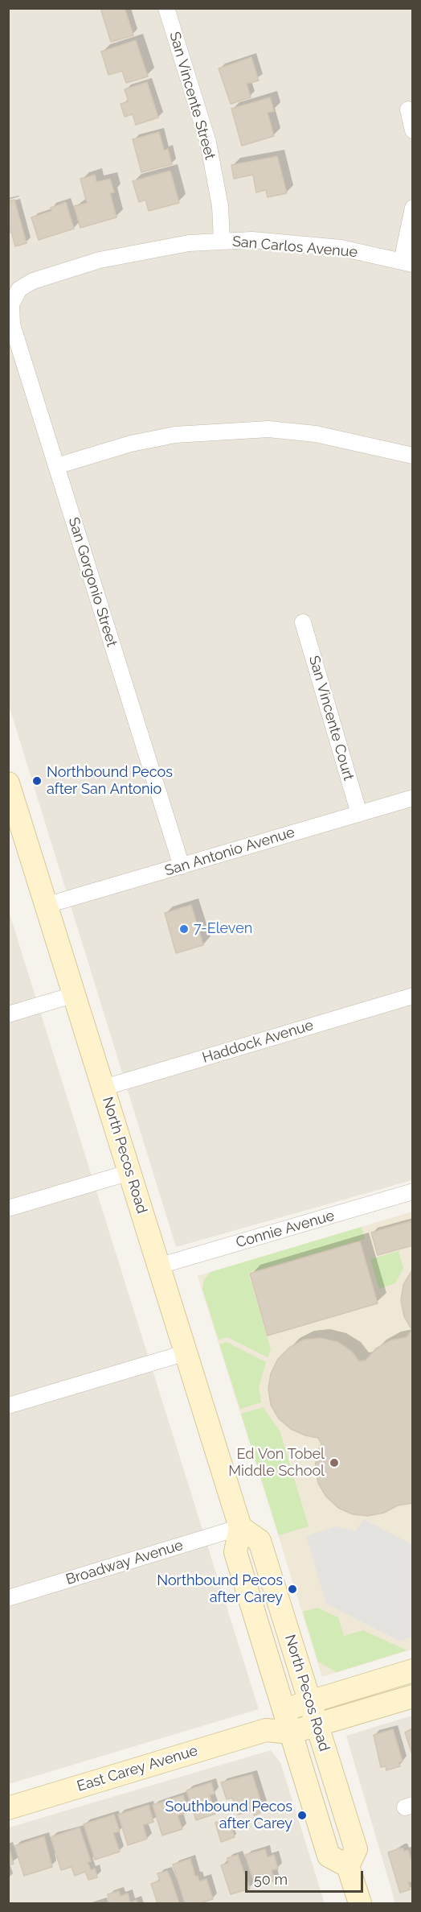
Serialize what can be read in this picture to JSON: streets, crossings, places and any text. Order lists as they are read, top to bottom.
{
  "streets": {
    "main road": ["North Pecos Road", "East Carey Avenue"],
    "street": [
      "San Vincente Street",
      "San Carlos Avenue",
      "San Gorgonio Street",
      "San Vincente Court",
      "San Antonio Avenue",
      "Haddock Avenue",
      "Connie Avenue",
      "Broadway Avenue"
    ]
  },
  "crossings": [
    ["San Vincente Street", "San Carlos Avenue"],
    ["San Carlos Avenue", "San Gorgonio Street"],
    ["San Gorgonio Street", "San Antonio Avenue"],
    ["San Vincente Court", "San Antonio Avenue"],
    ["San Antonio Avenue", "North Pecos Road"],
    ["Haddock Avenue", "North Pecos Road"],
    ["North Pecos Road", "Connie Avenue"],
    ["North Pecos Road", "Broadway Avenue"],
    ["North Pecos Road", "East Carey Avenue"]
  ],
  "places": [
    "Northbound Pecos after San Antonio",
    "7-Eleven",
    "Ed Von Tobel Middle School",
    "Northbound Pecos after Carey",
    "Southbound Pecos after Carey"
  ],
  "scale_bar": "50 m"
}
